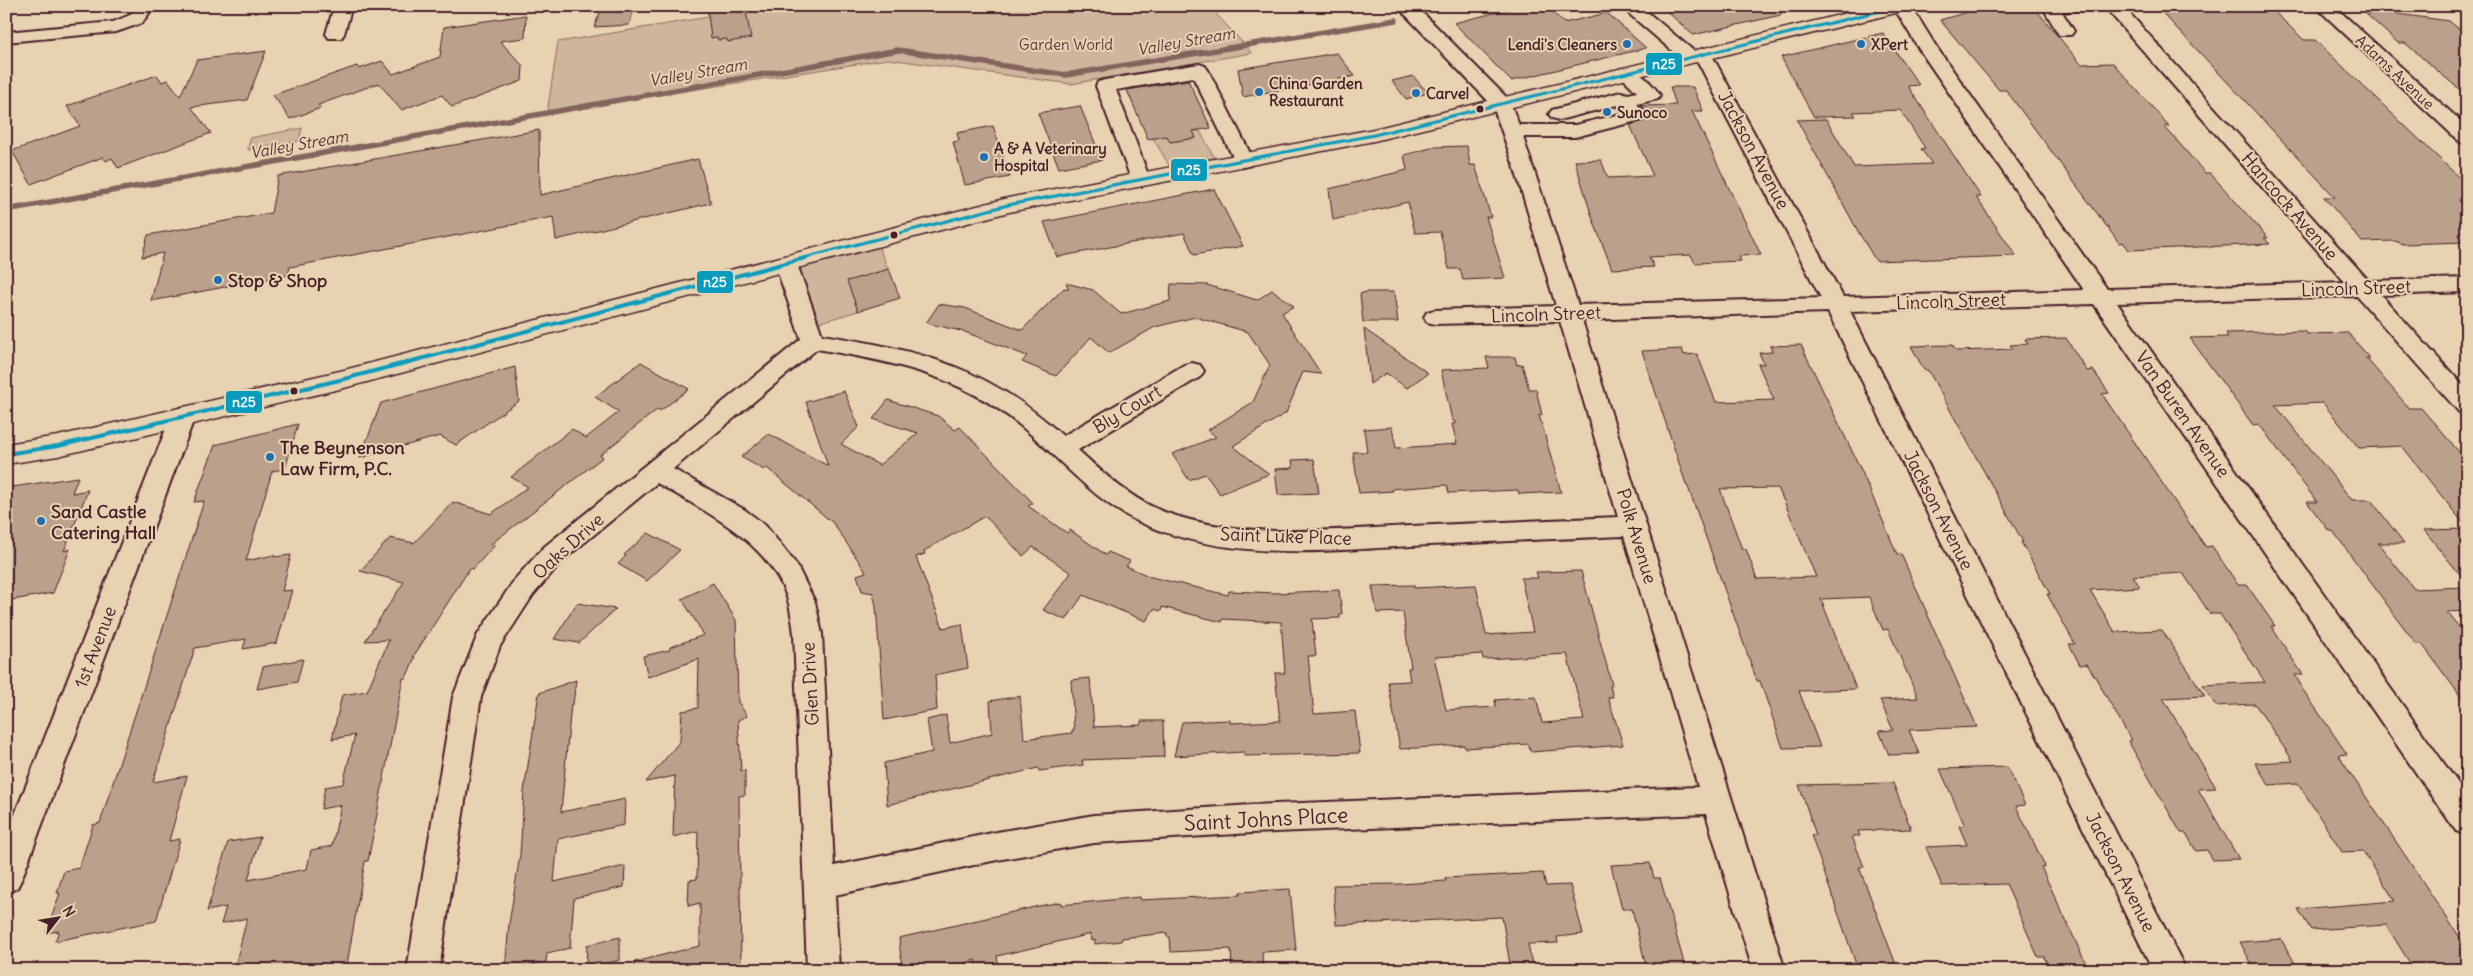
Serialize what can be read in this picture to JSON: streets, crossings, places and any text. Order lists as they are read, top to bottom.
{
  "streets": {
    "street": [
      "Adams Avenue",
      "Jackson Avenue",
      "Hancock Avenue",
      "Lincoln Street",
      "Bly Court",
      "Van Buren Avenue",
      "Saint Luke Place",
      "Polk Avenue",
      "Oaks Drive",
      "1st Avenue",
      "Glen Drive",
      "Saint Johns Place"
    ]
  },
  "crossings": [
    ["Jackson Avenue", "Lincoln Street"],
    ["Hancock Avenue", "Lincoln Street"],
    ["Lincoln Street", "Van Buren Avenue"],
    ["Lincoln Street", "Polk Avenue"],
    ["Bly Court", "Saint Luke Place"],
    ["Saint Luke Place", "Polk Avenue"],
    ["Saint Luke Place", "Oaks Drive"],
    ["Polk Avenue", "Saint Johns Place"],
    ["Oaks Drive", "Glen Drive"],
    ["Glen Drive", "Saint Johns Place"]
  ],
  "water": ["Valley Stream"],
  "parks": ["Garden World"],
  "places": [
    "Lendi's Cleaners",
    "XPert",
    "China Garden Restaurant",
    "Carvel",
    "Sunoco",
    "A & A Veterinary Hospital",
    "Stop & Shop",
    "The Beynenson Law Firm, P.C.",
    "Sand Castle Catering Hall"
  ],
  "lines": ["transit line n25"],
  "north": "top right"
}
